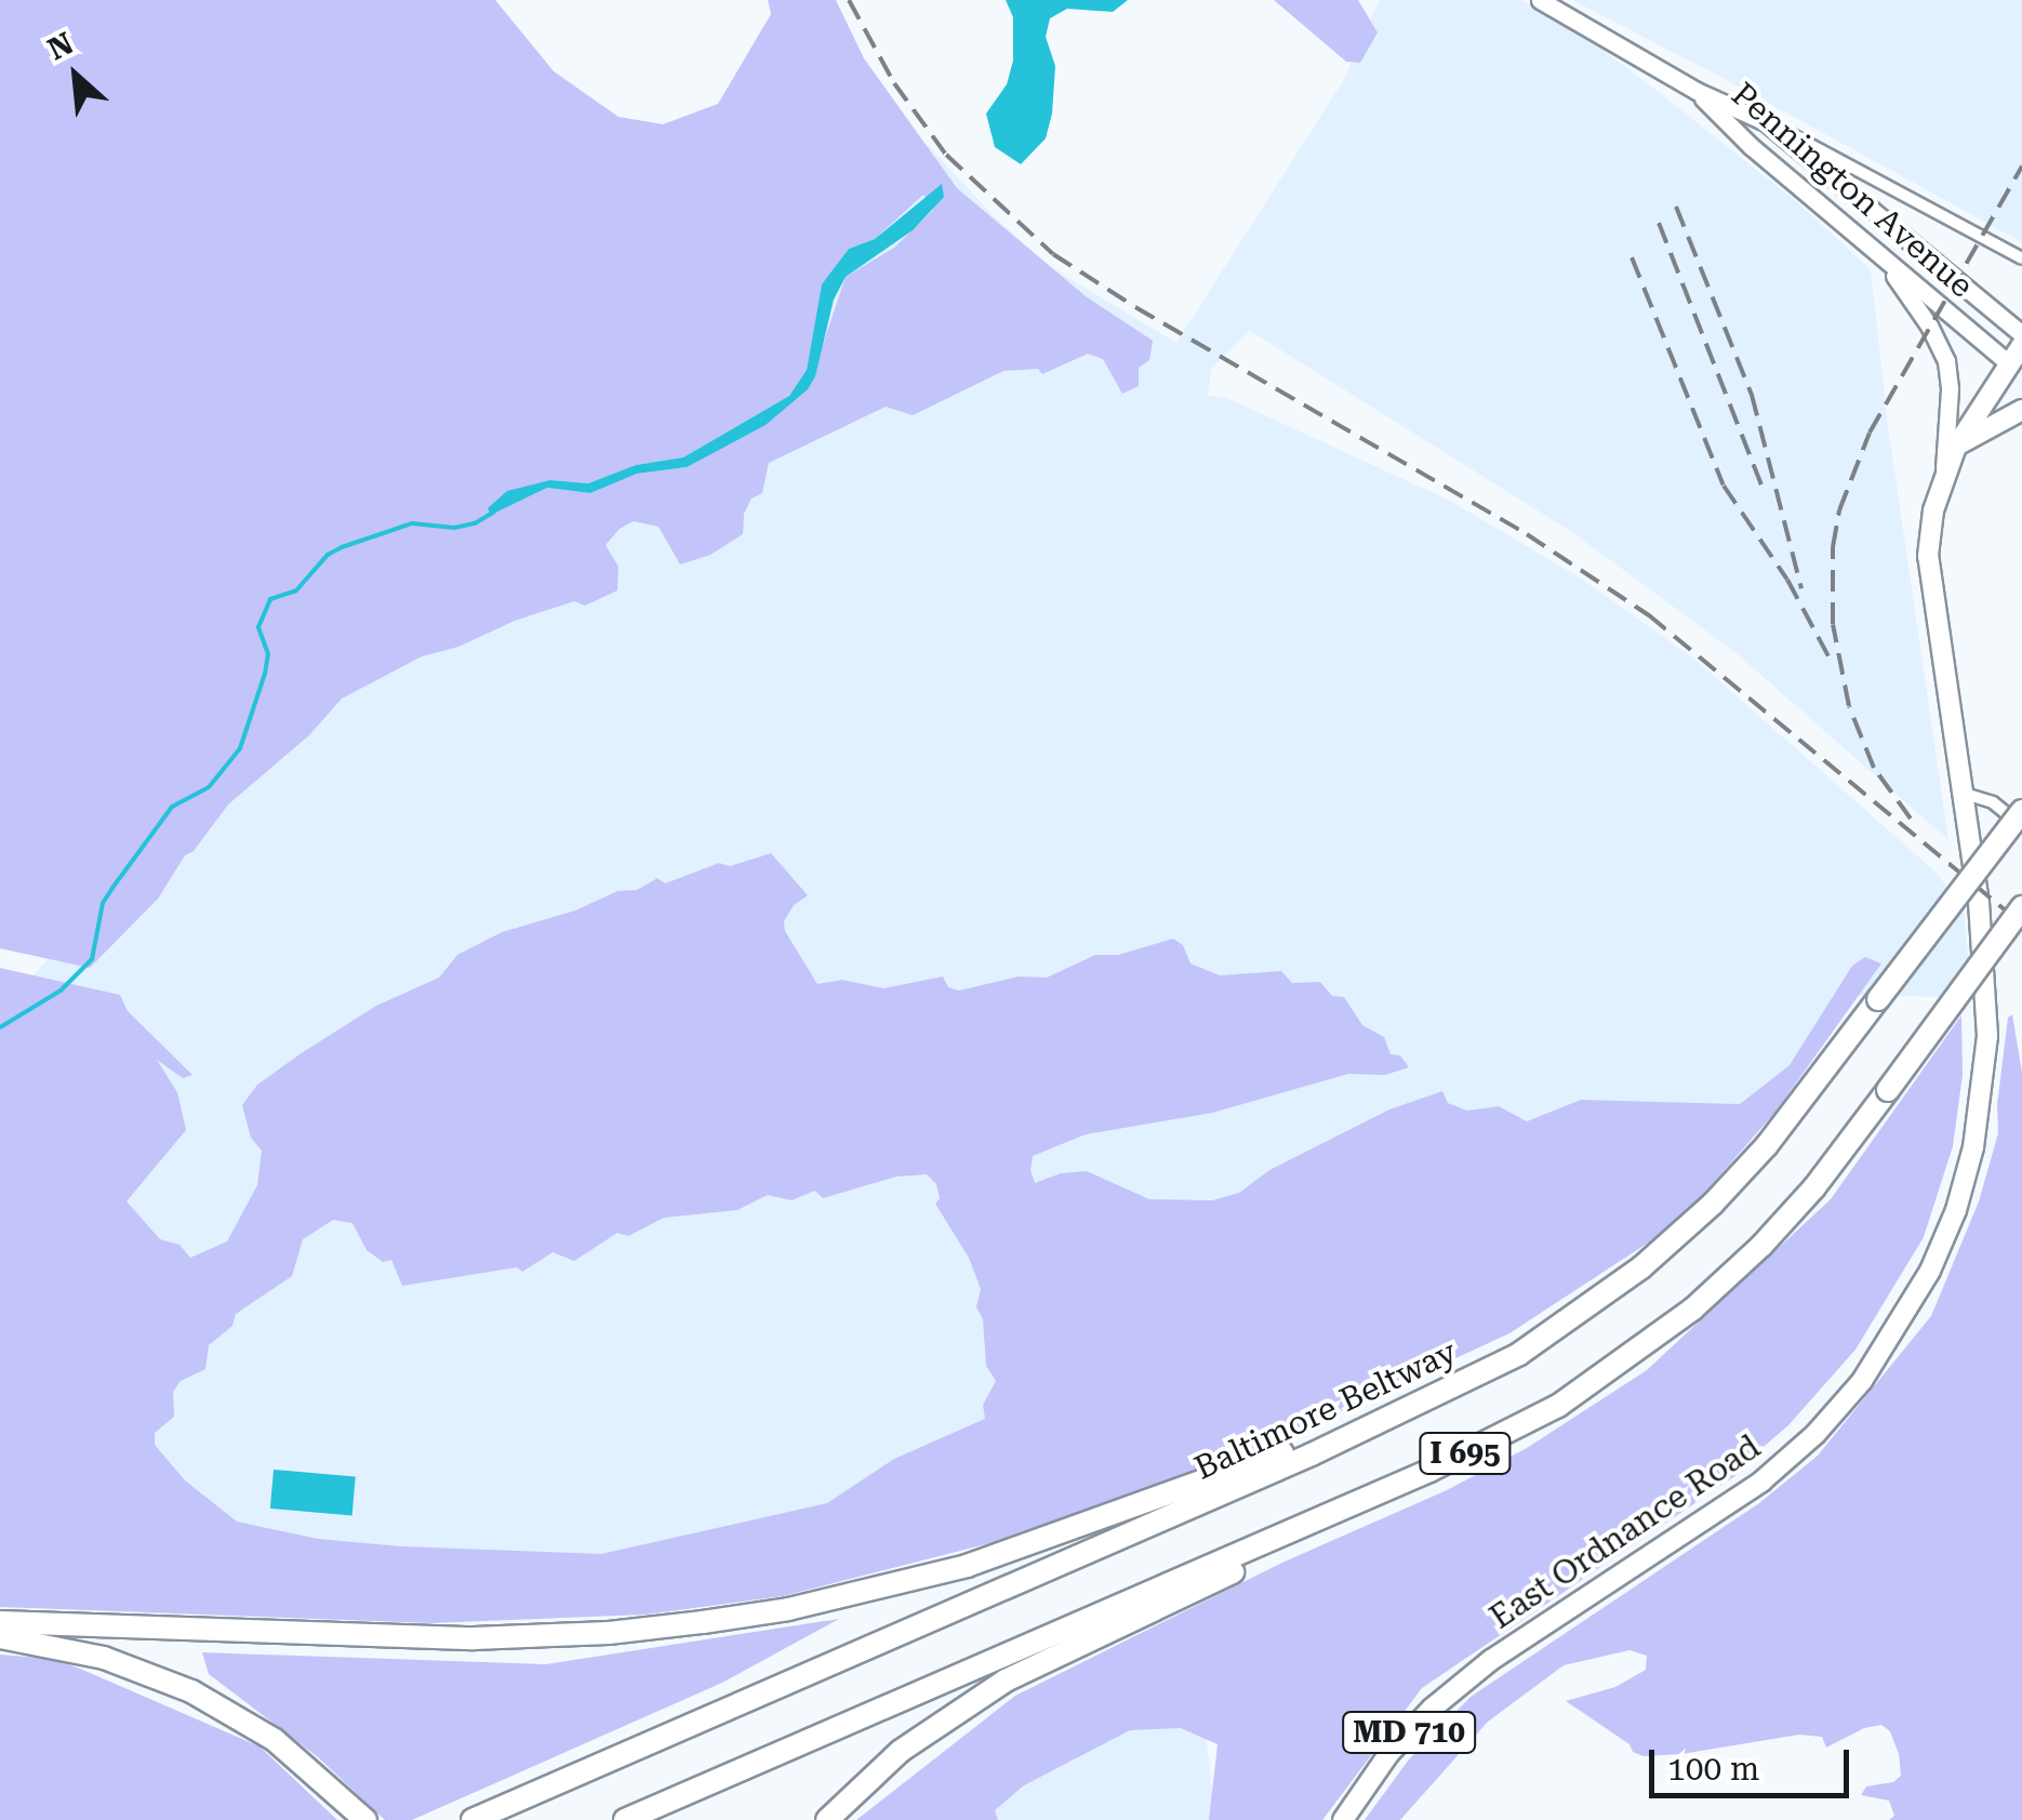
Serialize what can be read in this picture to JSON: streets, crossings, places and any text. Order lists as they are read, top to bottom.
{
  "streets": {
    "highway": ["Baltimore Beltway", "I 695"],
    "main road": ["Pennington Avenue", "East Ordnance Road", "MD 710"]
  },
  "crossings": [
    ["Pennington Avenue", "East Ordnance Road"]
  ],
  "scale_bar": "100 m",
  "north": "top left"
}
